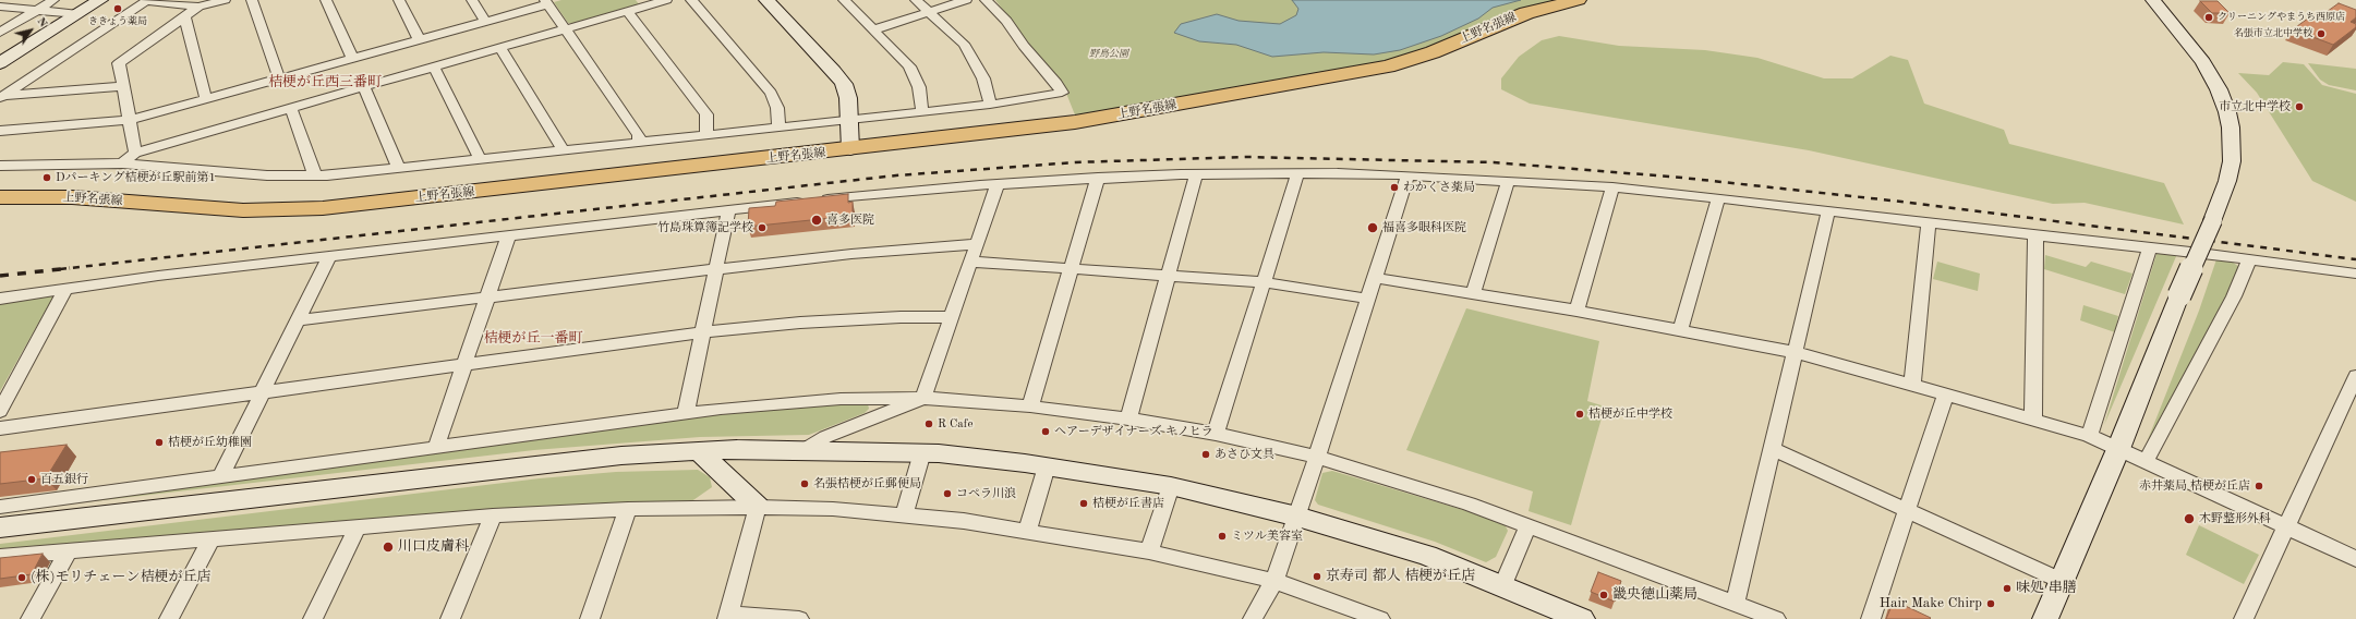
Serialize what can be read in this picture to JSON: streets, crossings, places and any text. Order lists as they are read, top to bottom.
{
  "streets": {
    "main road": ["上野名張線"]
  },
  "districts": ["桔梗が丘西三番町", "桔梗が丘一番町"],
  "parks": ["野鳥公園"],
  "places": [
    "ききょう薬局",
    "クリーニングやまうち西原店",
    "名張市立北中学校",
    "市立北中学校",
    "Dパーキング桔梗が丘駅前第1",
    "わかくさ薬局",
    "喜多医院",
    "竹島珠算簿記学校",
    "福喜多眼科医院",
    "桔梗が丘中学校",
    "R Cafe",
    "ヘアーデザイナーズ キノヒラ",
    "桔梗が丘幼稚園",
    "あさひ文具",
    "百五銀行",
    "名張桔梗が丘郵便局",
    "赤井薬局 桔梗が丘店",
    "コペラ川浪",
    "桔梗が丘書店",
    "木野整形外科",
    "ミツル美容室",
    "川口皮膚科",
    "京寿司 都人 桔梗が丘店",
    "(株)モリチェーン桔梗が丘店",
    "味処 串膳",
    "畿央徳山薬局",
    "Hair Make Chirp"
  ],
  "north": "top right"
}
